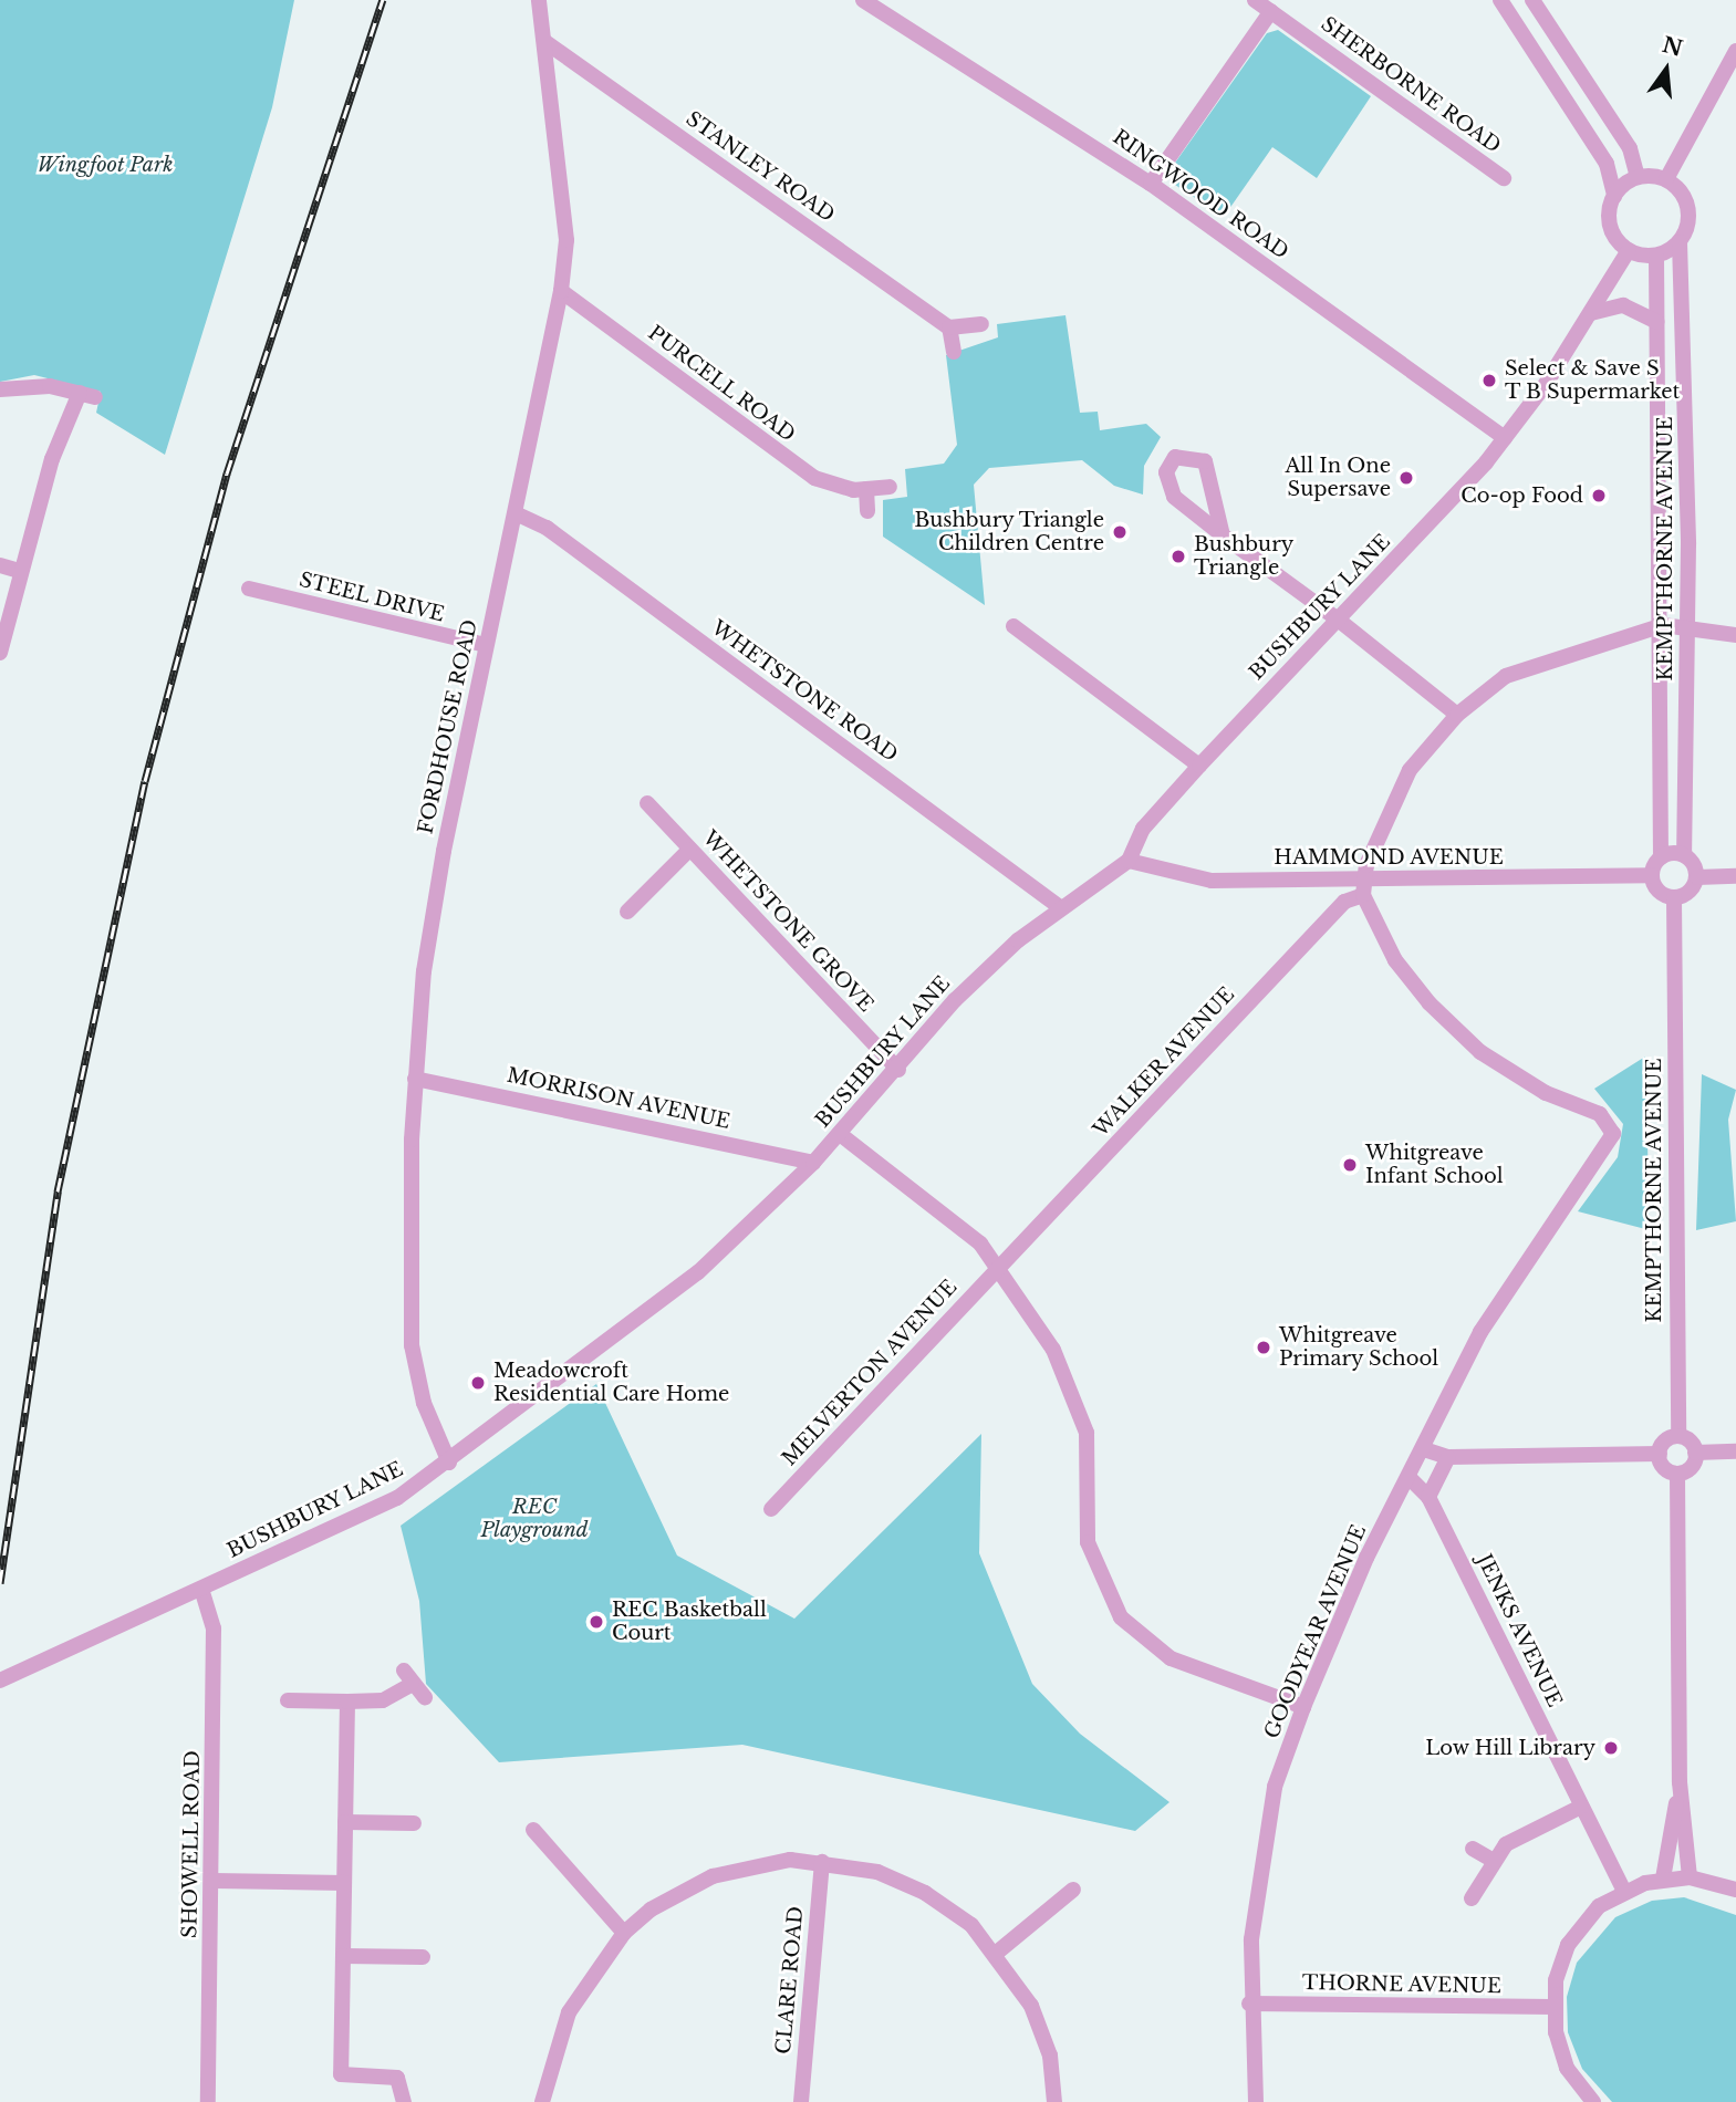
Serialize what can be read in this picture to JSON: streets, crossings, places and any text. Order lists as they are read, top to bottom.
{
  "streets": {
    "street": [
      "SHERBORNE ROAD",
      "STANLEY ROAD",
      "RINGWOOD ROAD",
      "PURCELL ROAD",
      "KEMPTHORNE AVENUE",
      "STEEL DRIVE",
      "BUSHBURY LANE",
      "WHETSTONE ROAD",
      "FORDHOUSE ROAD",
      "HAMMOND AVENUE",
      "WHETSTONE GROVE",
      "WALKER AVENUE",
      "MORRISON AVENUE",
      "MELVERTON AVENUE",
      "JENKS AVENUE",
      "GOODYEAR AVENUE",
      "SHOWELL ROAD",
      "CLARE ROAD",
      "THORNE AVENUE"
    ]
  },
  "crossings": [
    ["STANLEY ROAD", "FORDHOUSE ROAD"],
    ["RINGWOOD ROAD", "BUSHBURY LANE"],
    ["PURCELL ROAD", "FORDHOUSE ROAD"],
    ["KEMPTHORNE AVENUE", "BUSHBURY LANE"],
    ["KEMPTHORNE AVENUE", "HAMMOND AVENUE"],
    ["STEEL DRIVE", "FORDHOUSE ROAD"],
    ["BUSHBURY LANE", "WHETSTONE ROAD"],
    ["BUSHBURY LANE", "FORDHOUSE ROAD"],
    ["BUSHBURY LANE", "HAMMOND AVENUE"],
    ["BUSHBURY LANE", "WHETSTONE GROVE"],
    ["BUSHBURY LANE", "MORRISON AVENUE"],
    ["BUSHBURY LANE", "SHOWELL ROAD"],
    ["WHETSTONE ROAD", "FORDHOUSE ROAD"],
    ["FORDHOUSE ROAD", "MORRISON AVENUE"],
    ["HAMMOND AVENUE", "WALKER AVENUE"],
    ["HAMMOND AVENUE", "GOODYEAR AVENUE"],
    ["WALKER AVENUE", "MELVERTON AVENUE"],
    ["WALKER AVENUE", "GOODYEAR AVENUE"],
    ["JENKS AVENUE", "GOODYEAR AVENUE"],
    ["GOODYEAR AVENUE", "THORNE AVENUE"]
  ],
  "parks": ["Wingfoot Park", "REC Playground"],
  "places": [
    "Select & Save S T B Supermarket",
    "All In One Supersave",
    "Co-op Food",
    "Bushbury Triangle Children Centre",
    "Bushbury Triangle",
    "Whitgreave Infant School",
    "Whitgreave Primary School",
    "Meadowcroft Residential Care Home",
    "REC Basketball Court",
    "Low Hill Library"
  ],
  "north": "top"
}
